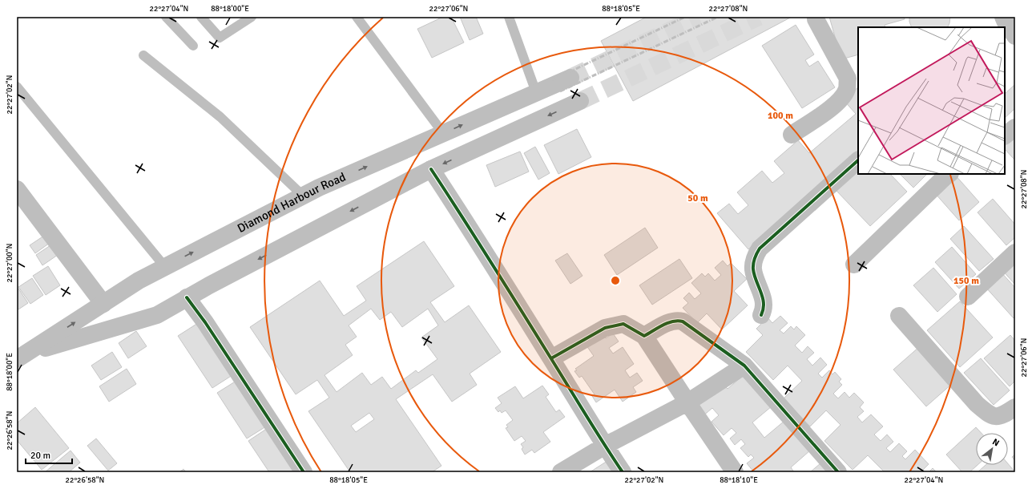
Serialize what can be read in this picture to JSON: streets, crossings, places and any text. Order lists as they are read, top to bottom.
{
  "streets": {
    "main road": ["Diamond Harbour Road"]
  },
  "scale_bar": "20 m",
  "north": "top right",
  "coordinates": [
    "22°27'04\"N",
    "88°18'00\"E",
    "22°27'06\"N",
    "88°18'05\"E",
    "22°27'08\"N",
    "22°27'02\"N",
    "22°27'00\"N",
    "22°26'58\"N",
    "88°18'10\"E"
  ],
  "rings": ["100 m", "50 m", "150 m"]
}
